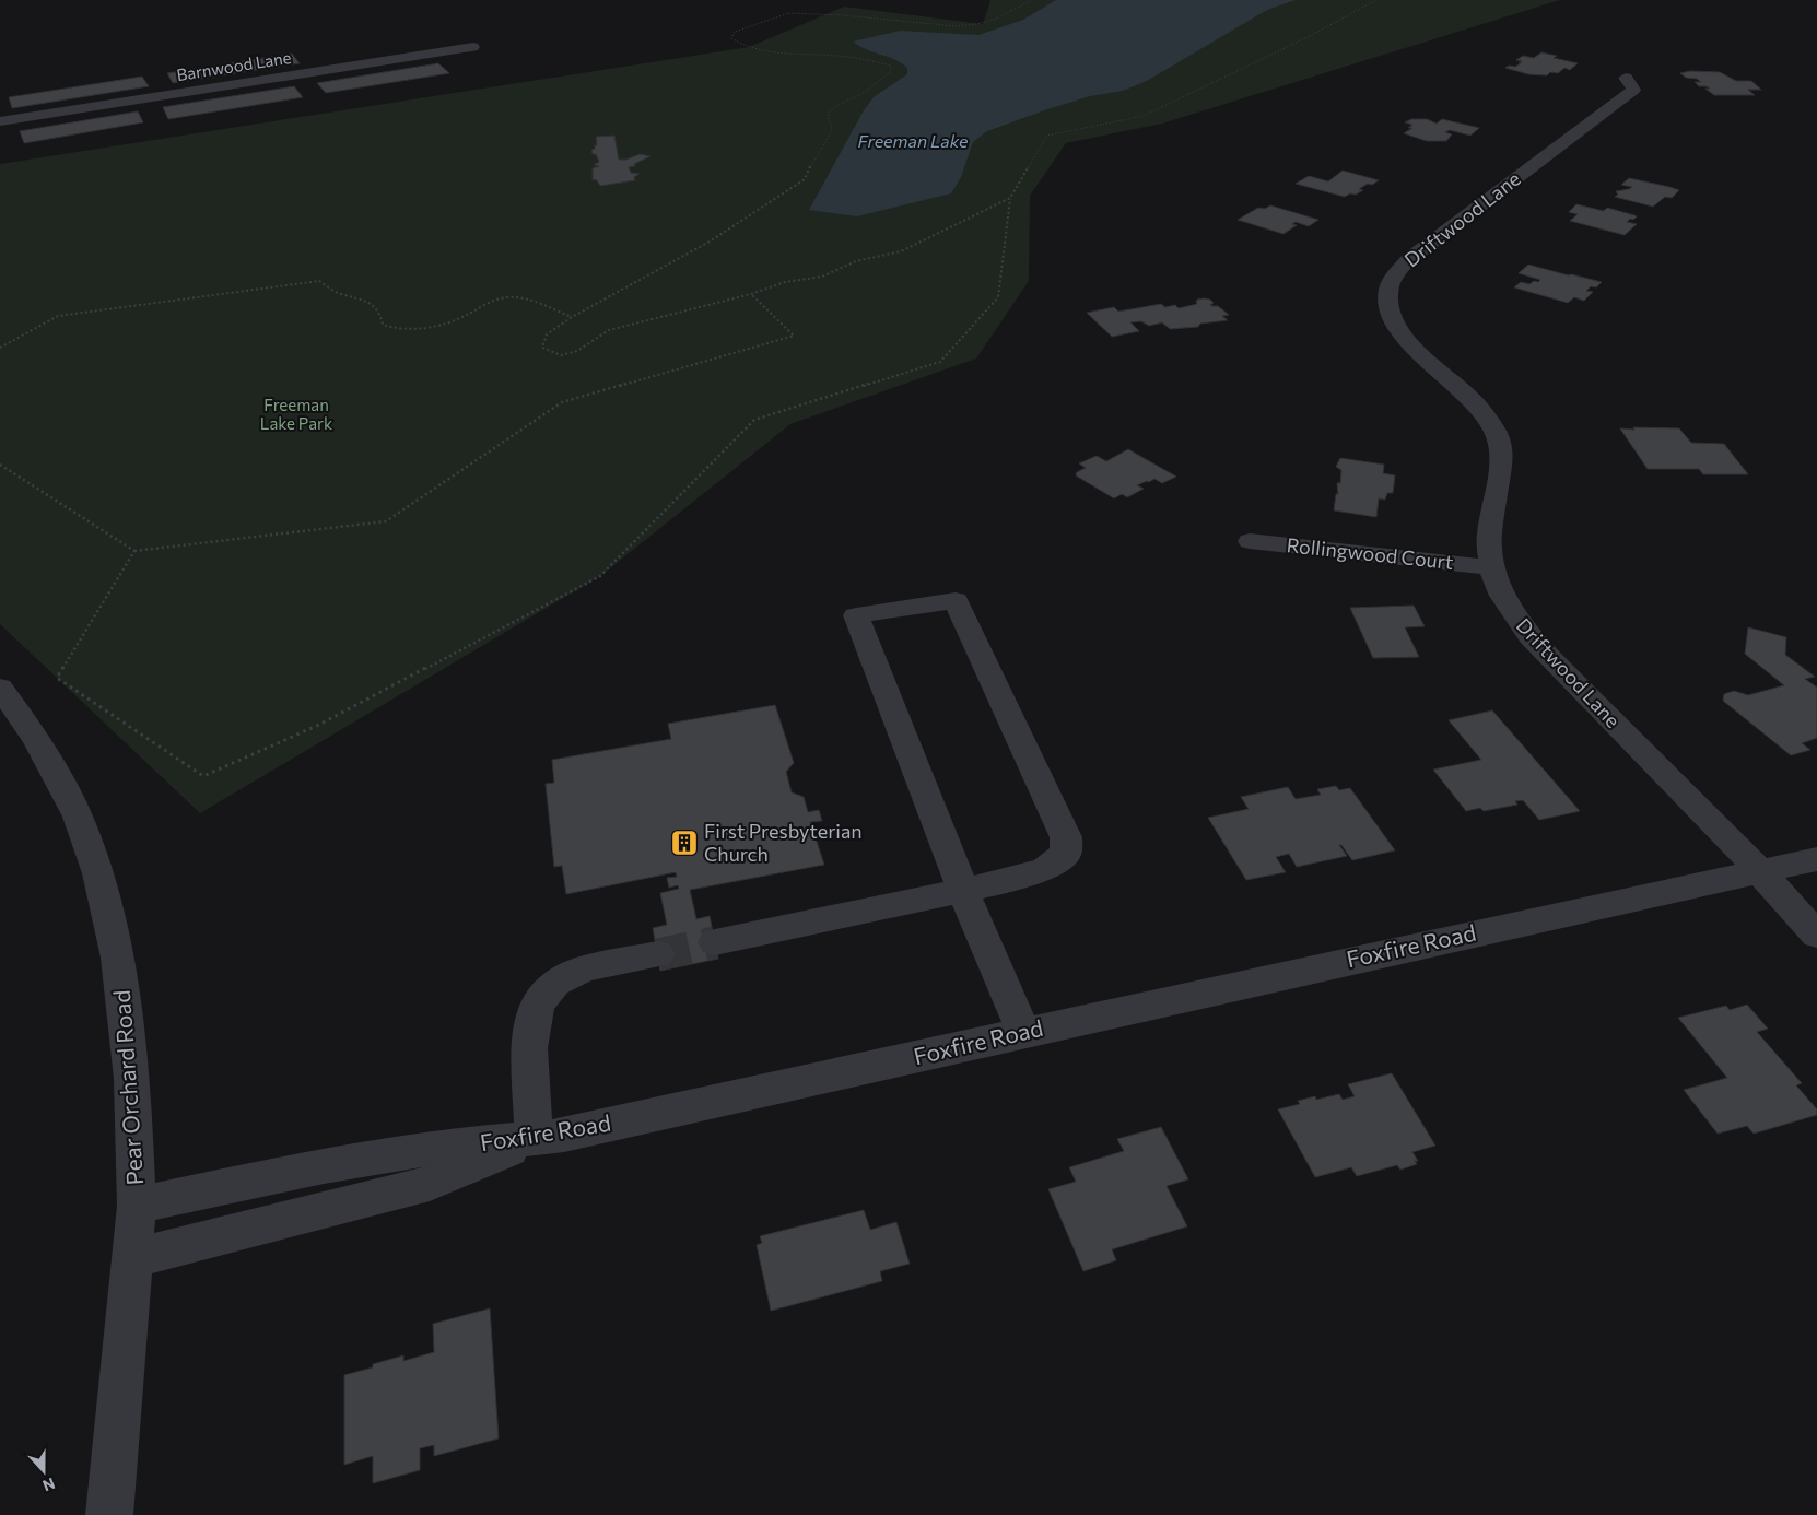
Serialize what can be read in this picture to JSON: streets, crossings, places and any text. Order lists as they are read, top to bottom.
{
  "streets": {
    "street": [
      "Barnwood Lane",
      "Driftwood Lane",
      "Rollingwood Court",
      "Foxfire Road",
      "Pear Orchard Road"
    ]
  },
  "crossings": [
    ["Driftwood Lane", "Rollingwood Court"],
    ["Driftwood Lane", "Foxfire Road"],
    ["Foxfire Road", "Pear Orchard Road"]
  ],
  "water": ["Freeman Lake"],
  "parks": ["Freeman Lake Park"],
  "places": {
    "building": ["First Presbyterian Church"]
  },
  "north": "bottom"
}
